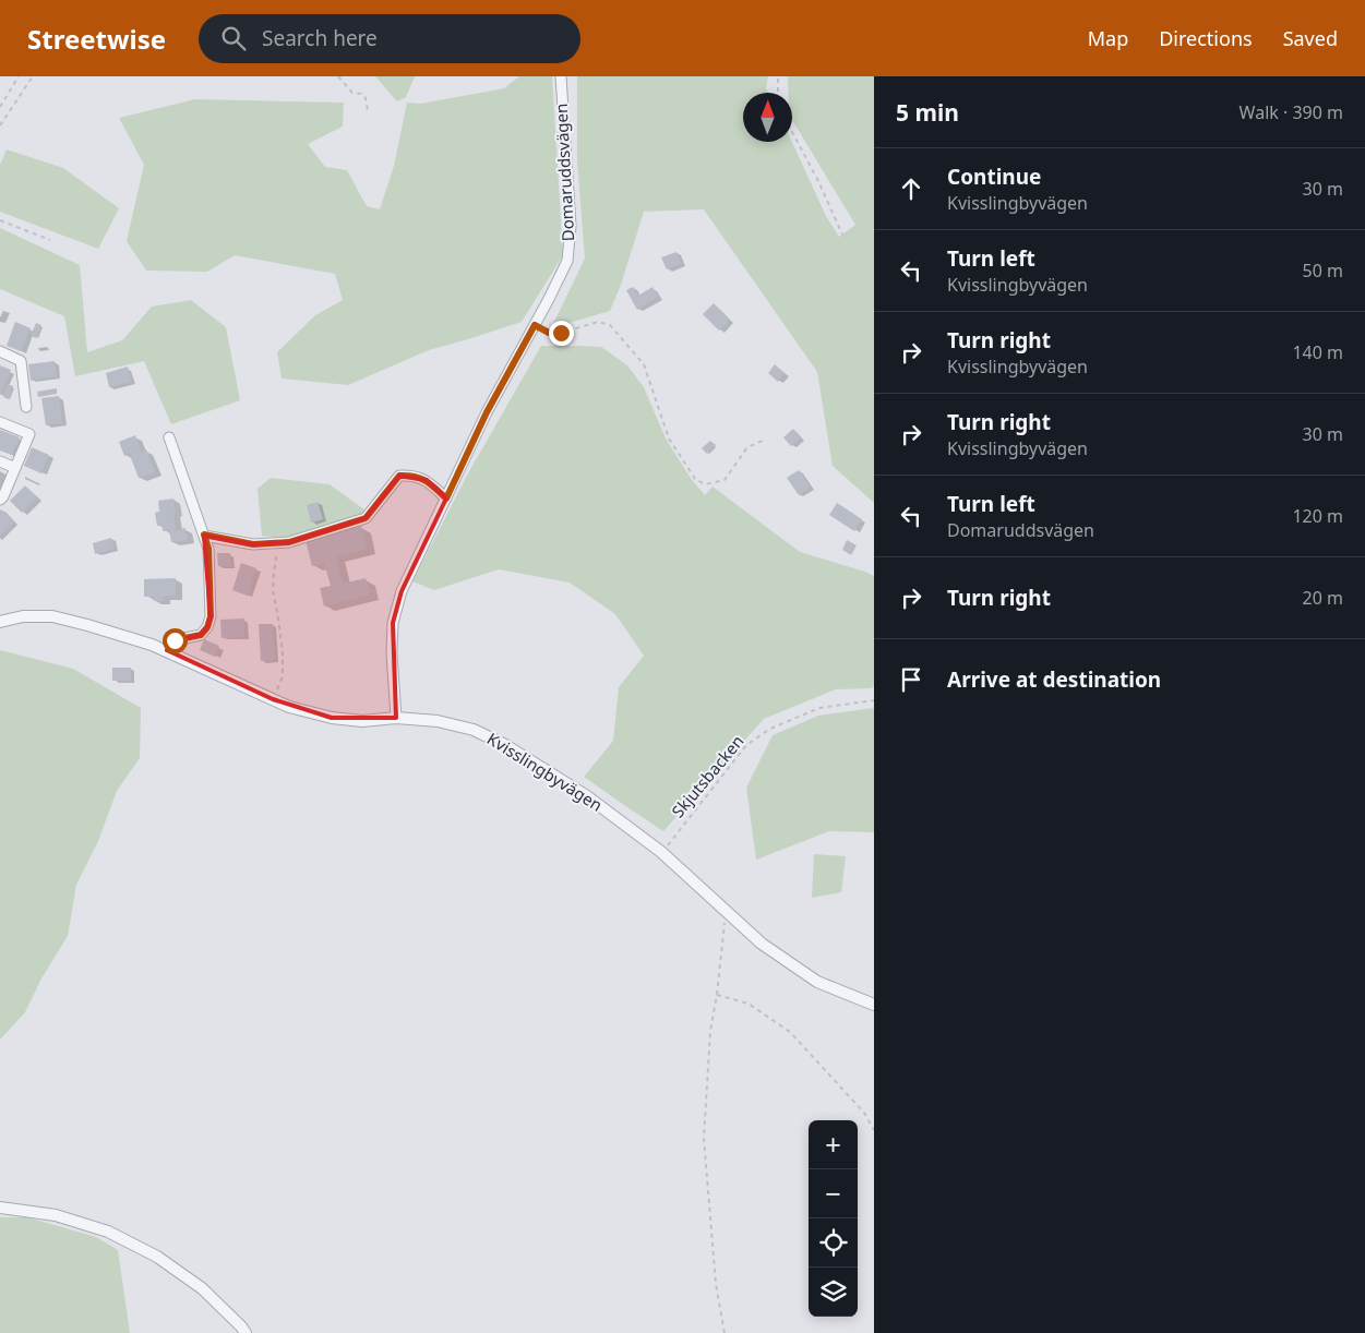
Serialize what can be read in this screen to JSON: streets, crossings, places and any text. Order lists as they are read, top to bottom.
{
  "streets": {
    "street": ["Domaruddsvägen", "Kvisslingbyvägen"],
    "path": ["Skjutsbacken"]
  },
  "crossings": [
    ["Domaruddsvägen", "Kvisslingbyvägen"],
    ["Kvisslingbyvägen", "Skjutsbacken"]
  ],
  "north": "top",
  "page": {
    "header": "Streetwise",
    "search": "Search here",
    "nav": ["Map", "Directions", "Saved"],
    "heading": ["5 min", "Walk · 390 m"],
    "list": [
      ["Continue", "Kvisslingbyvägen", "30 m"],
      ["Turn left", "Kvisslingbyvägen", "50 m"],
      ["Turn right", "Kvisslingbyvägen", "140 m"],
      ["Turn right", "Kvisslingbyvägen", "30 m"],
      ["Turn left", "Domaruddsvägen", "120 m"],
      ["Turn right", "20 m"],
      "Arrive at destination"
    ],
    "map_buttons": ["+", "−"]
  }
}
